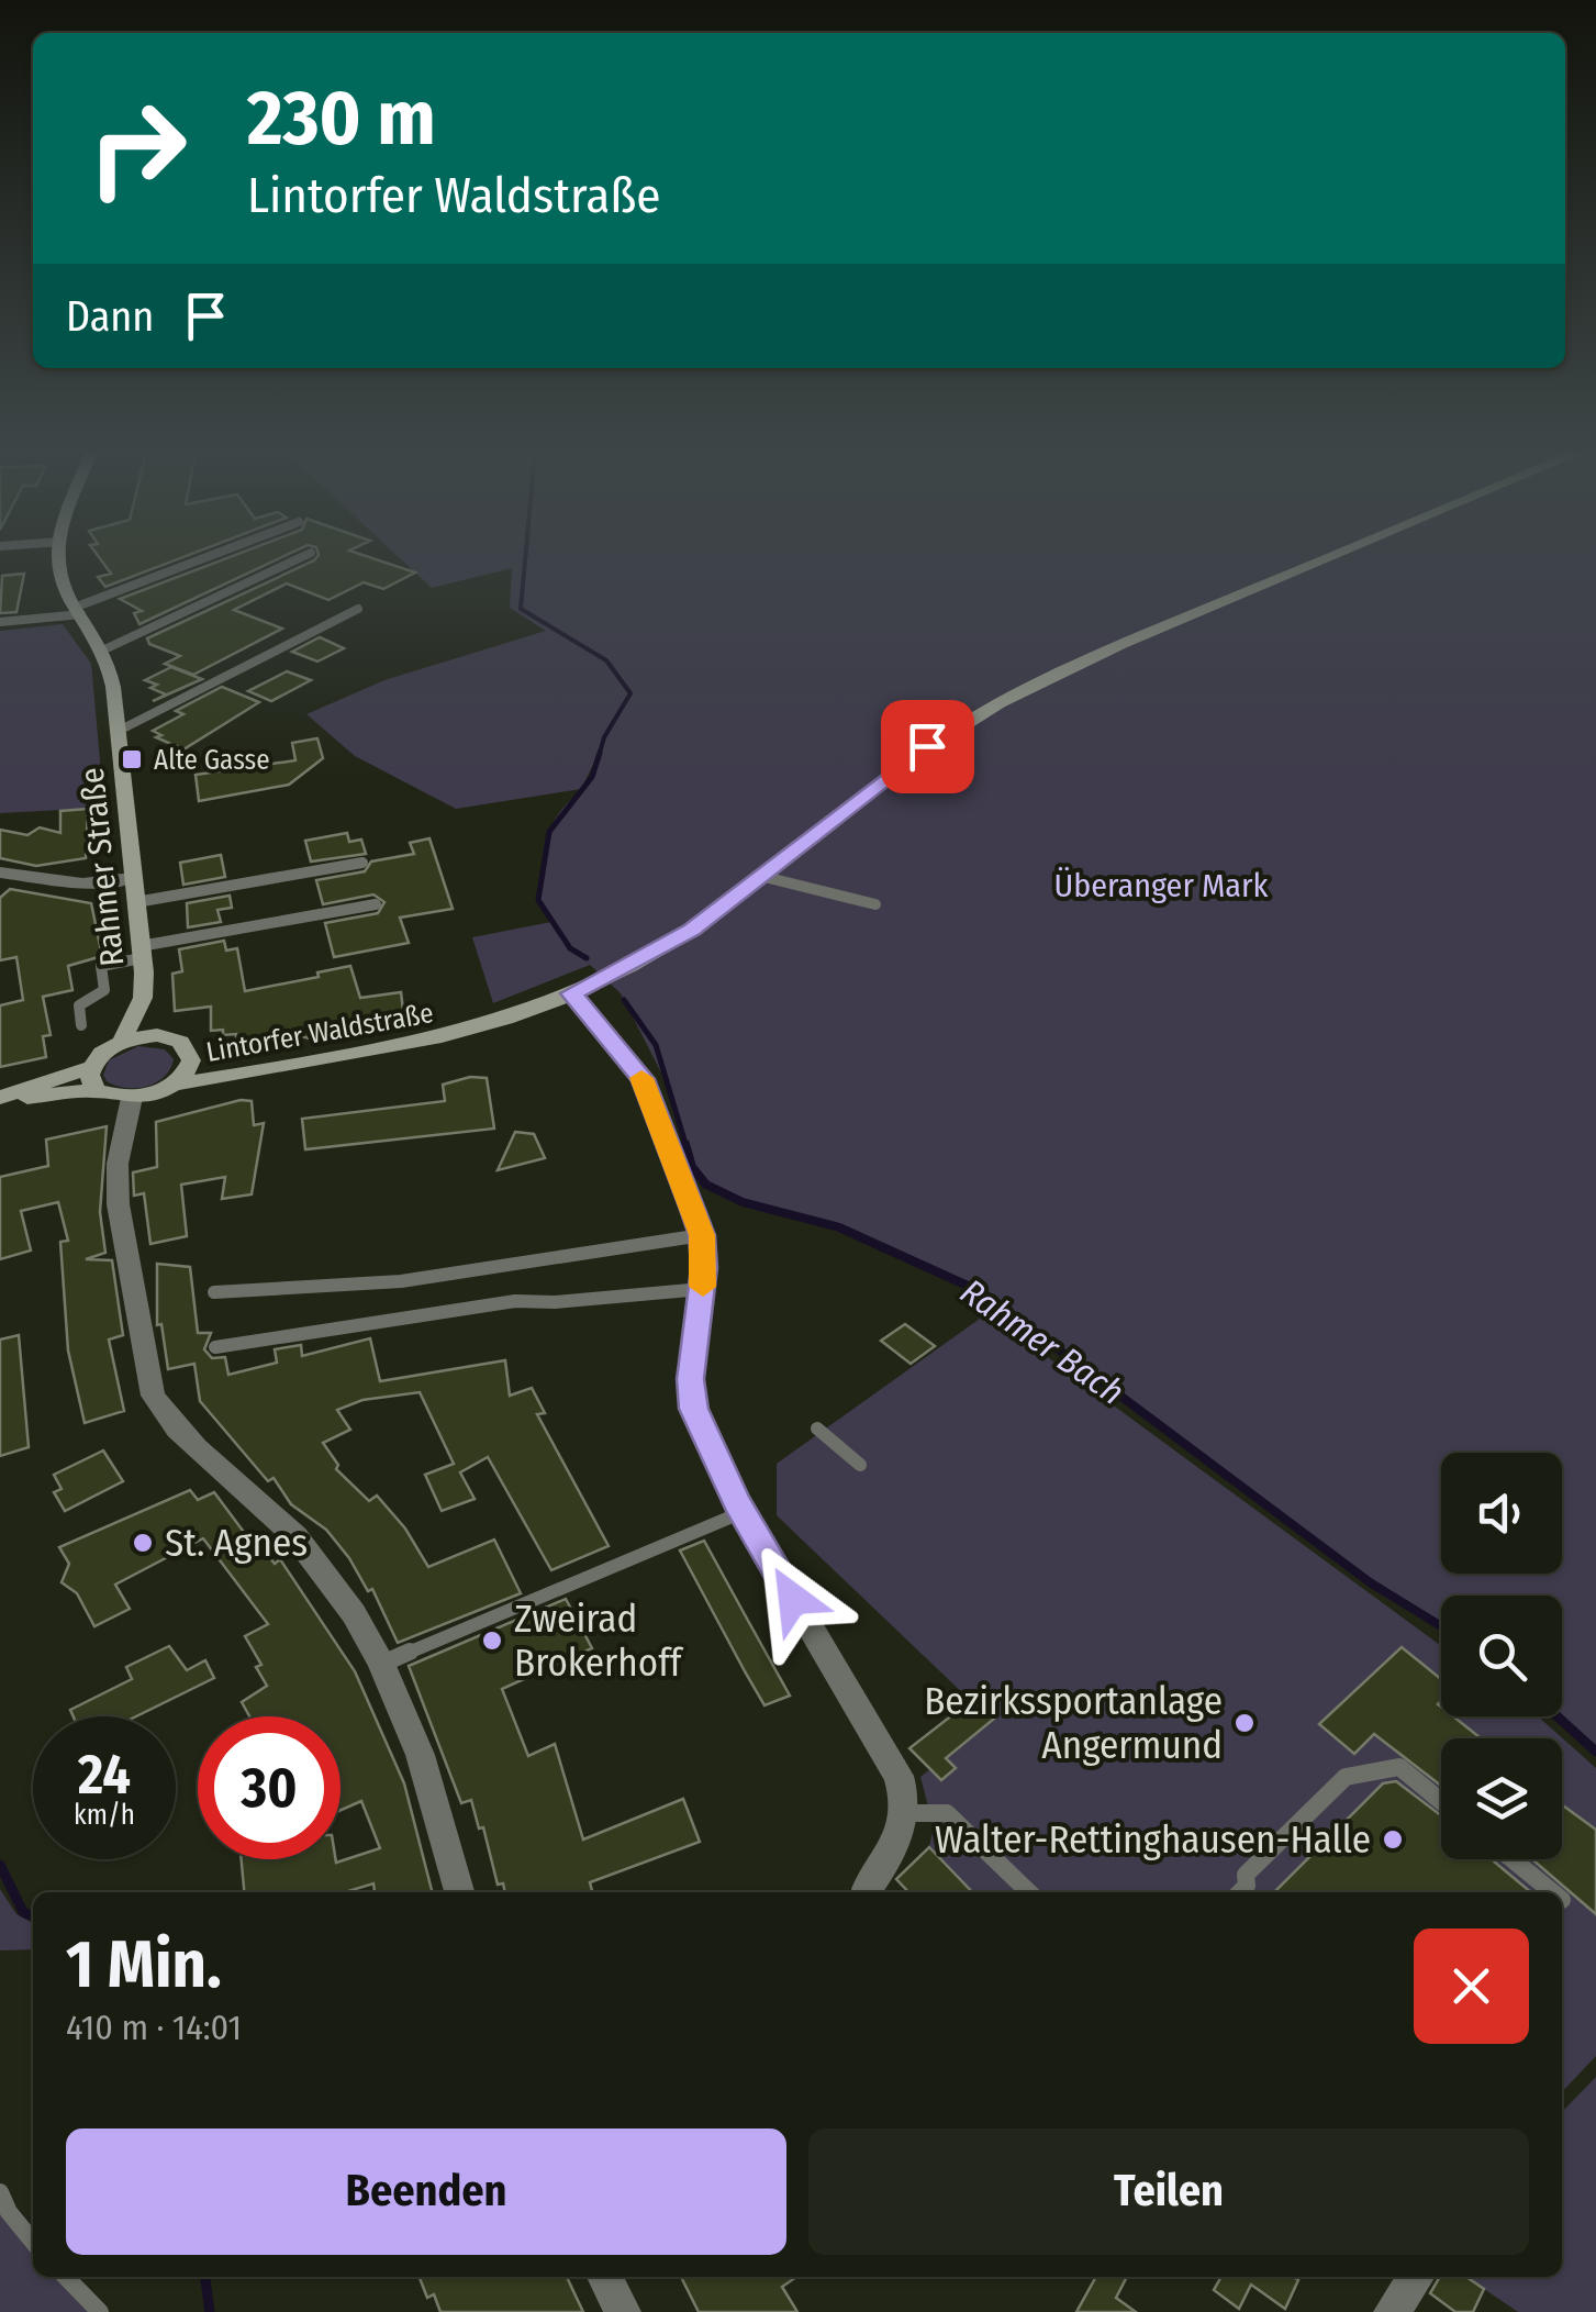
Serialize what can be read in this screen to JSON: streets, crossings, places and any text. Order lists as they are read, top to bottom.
{
  "streets": {
    "main road": ["Rahmer Straße", "Lintorfer Waldstraße"]
  },
  "water": ["Rahmer Bach"],
  "parks": ["Überanger Mark"],
  "places": {
    "transit": ["Alte Gasse"],
    "other": [
      "St. Agnes",
      "Zweirad Brokerhoff",
      "Bezirkssportanlage Angermund",
      "Walter-Rettinghausen-Halle"
    ]
  },
  "page": {
    "turn": ["230 m", "Lintorfer Waldstraße"],
    "then": "Dann",
    "speed": "24 km/h",
    "limit": "30",
    "heading": ["1 Min.", "410 m · 14:01"],
    "buttons": ["Beenden", "Teilen"]
  }
}
